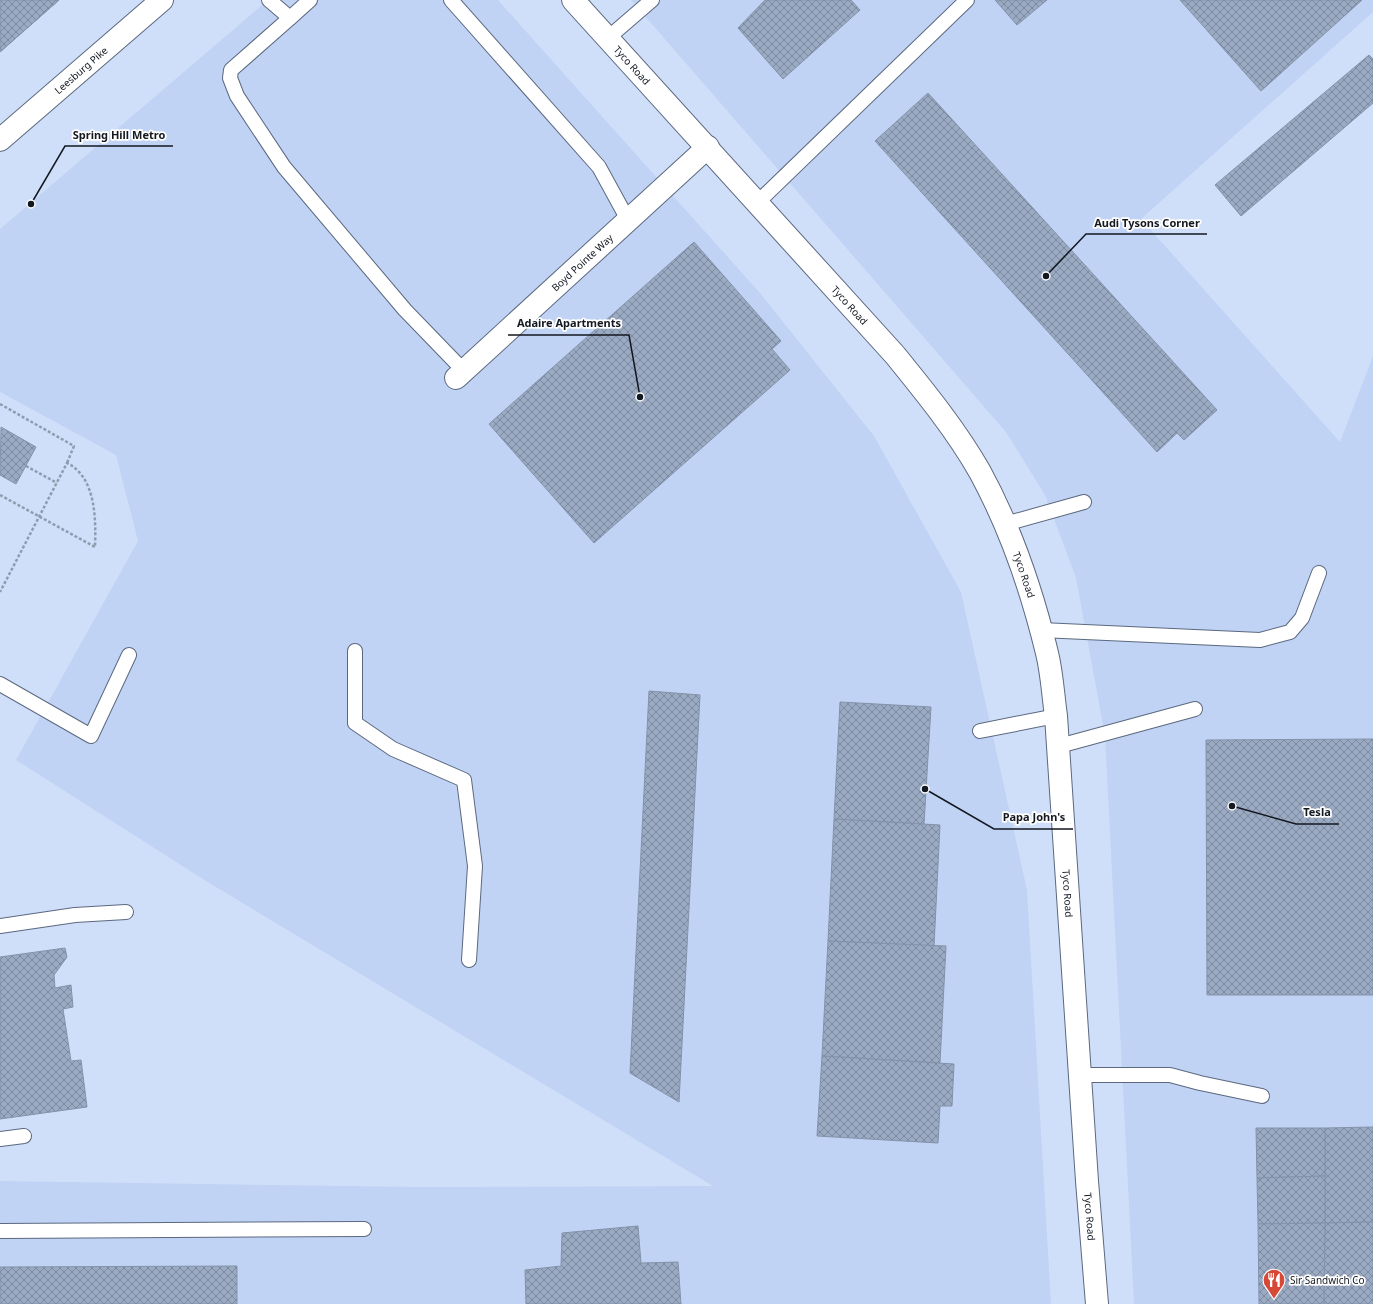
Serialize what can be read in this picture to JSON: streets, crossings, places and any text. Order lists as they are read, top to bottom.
{
  "streets": {
    "main road": ["Tyco Road", "Leesburg Pike", "Boyd Pointe Way"]
  },
  "crossings": [
    ["Tyco Road", "Boyd Pointe Way"]
  ],
  "places": {
    "other": [
      "Spring Hill Metro",
      "Audi Tysons Corner",
      "Adaire Apartments",
      "Papa John's",
      "Tesla"
    ],
    "restaurant": ["Sir Sandwich Co"]
  }
}
